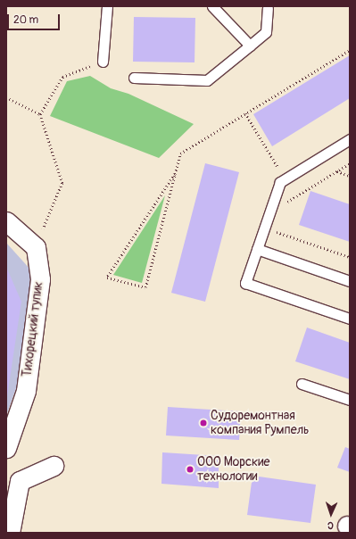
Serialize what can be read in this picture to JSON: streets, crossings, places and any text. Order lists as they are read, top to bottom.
{
  "streets": {
    "street": ["Тихорецкий тупик"]
  },
  "places": ["Судоремонтная компания Румпель", "ООО Морские технологии"],
  "scale_bar": "20 m",
  "north": "bottom"
}
